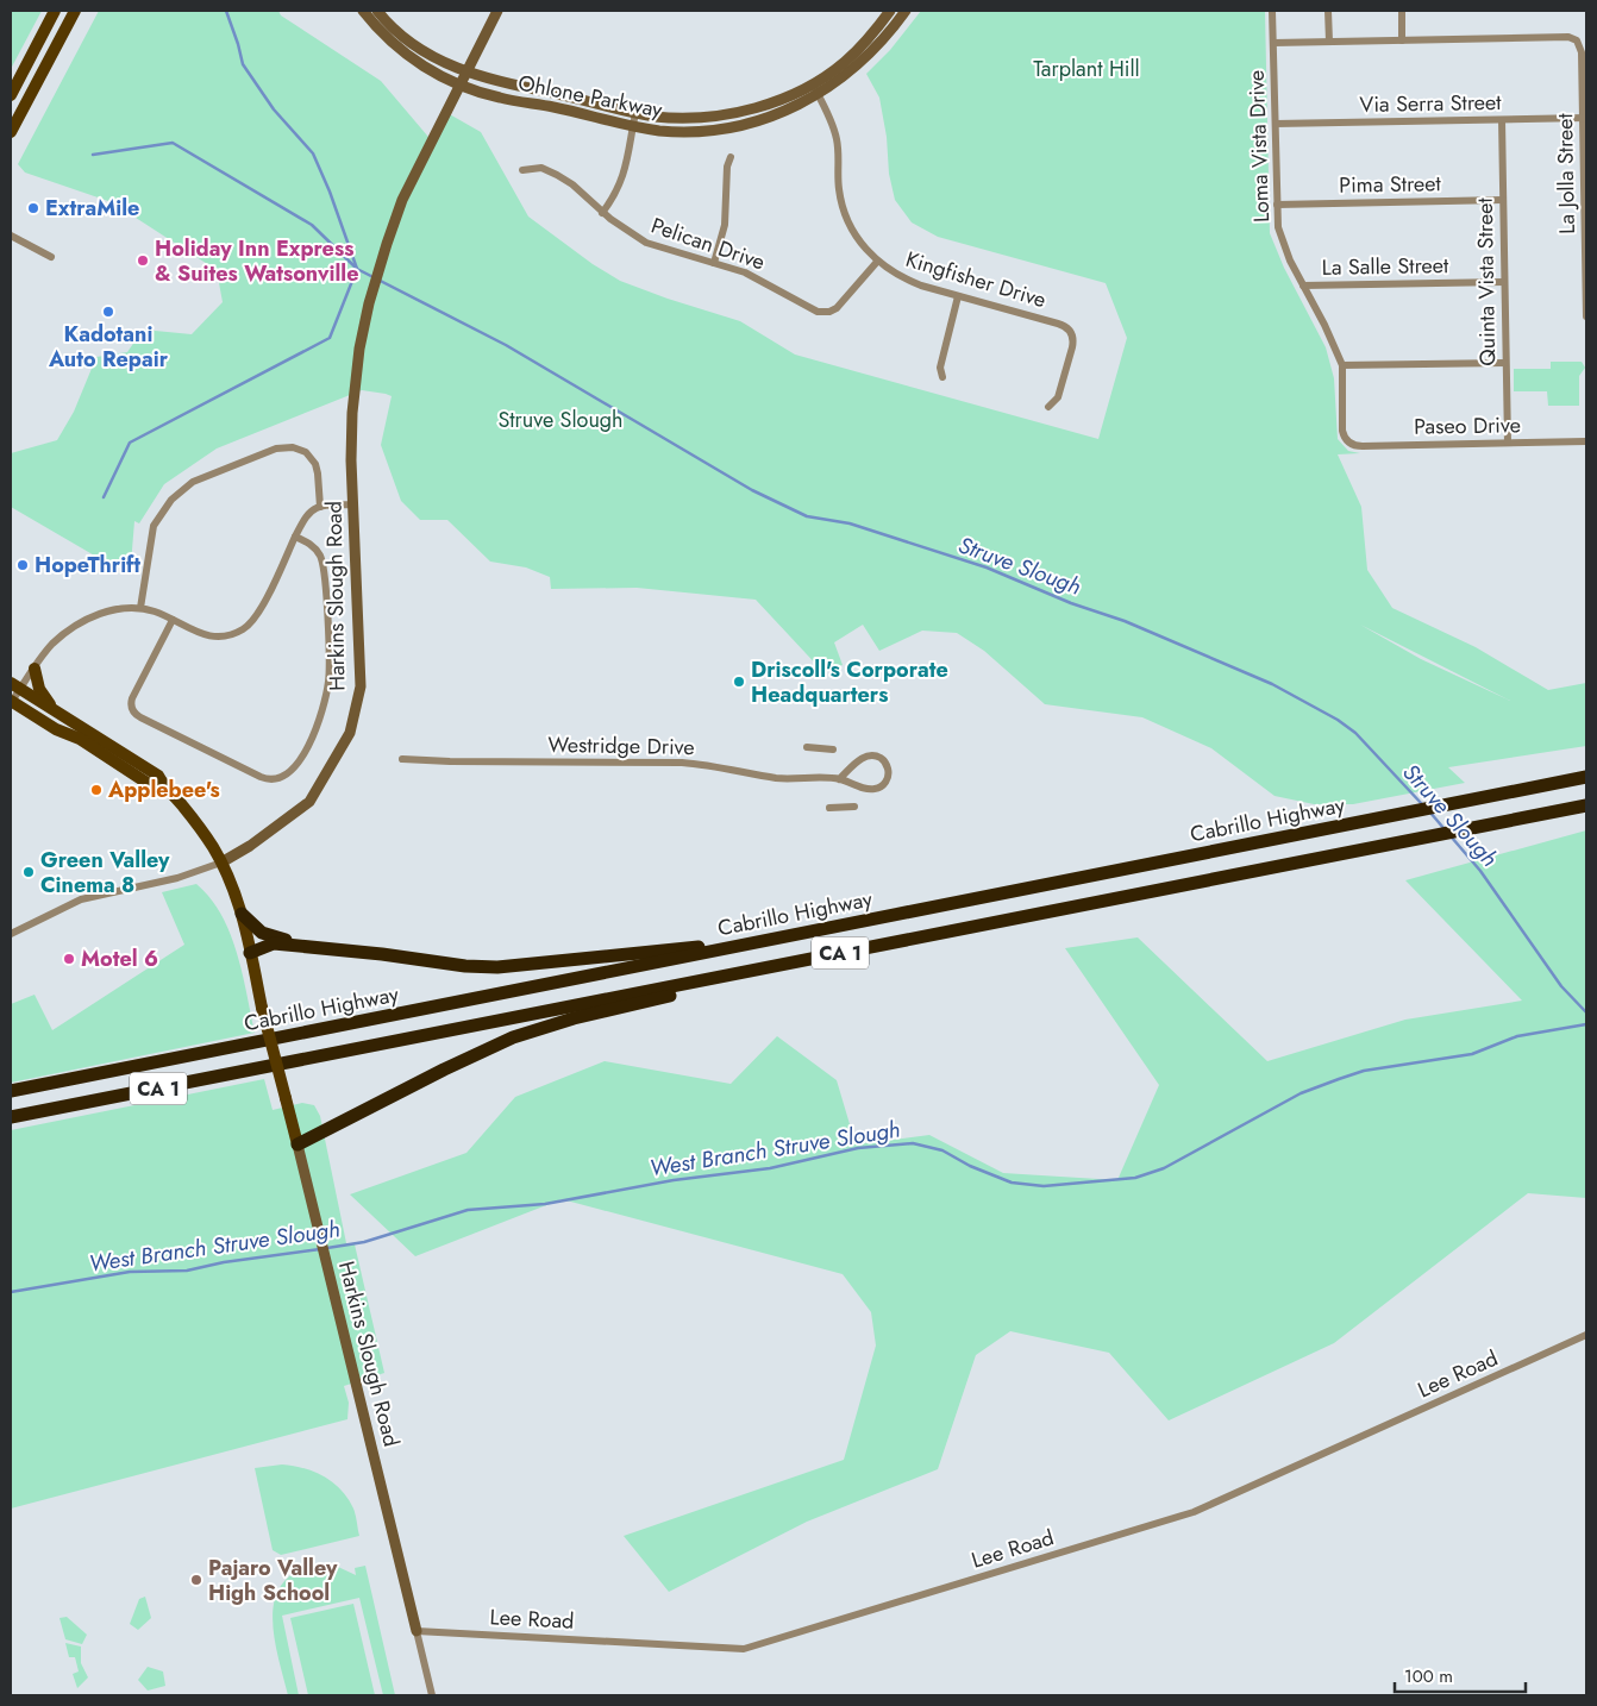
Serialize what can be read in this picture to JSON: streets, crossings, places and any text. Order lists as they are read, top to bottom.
{
  "streets": {
    "highway": ["Cabrillo Highway", "CA 1"],
    "main road": ["Harkins Slough Road"],
    "street": [
      "Ohlone Parkway",
      "Via Serra Street",
      "Loma Vista Drive",
      "La Jolla Street",
      "Pima Street",
      "Pelican Drive",
      "La Salle Street",
      "Kingfisher Drive",
      "Quinta Vista Street",
      "Paseo Drive",
      "Westridge Drive",
      "Lee Road"
    ]
  },
  "crossings": [
    ["Ohlone Parkway", "Kingfisher Drive"],
    ["Ohlone Parkway", "Harkins Slough Road"],
    ["Via Serra Street", "Loma Vista Drive"],
    ["Via Serra Street", "La Jolla Street"],
    ["Via Serra Street", "Quinta Vista Street"],
    ["Loma Vista Drive", "Pima Street"],
    ["Loma Vista Drive", "La Salle Street"],
    ["Loma Vista Drive", "Paseo Drive"],
    ["Pima Street", "Quinta Vista Street"],
    ["Pelican Drive", "Kingfisher Drive"],
    ["La Salle Street", "Quinta Vista Street"],
    ["Quinta Vista Street", "Paseo Drive"],
    ["Harkins Slough Road", "Lee Road"]
  ],
  "water": ["Struve Slough", "West Branch Struve Slough"],
  "parks": ["Tarplant Hill", "Struve Slough"],
  "places": [
    "ExtraMile",
    "Holiday Inn Express & Suites Watsonville",
    "Kadotani Auto Repair",
    "HopeThrift",
    "Driscoll's Corporate Headquarters",
    "Applebee's",
    "Green Valley Cinema 8",
    "Motel 6",
    "Pajaro Valley High School"
  ],
  "scale_bar": "100 m"
}
